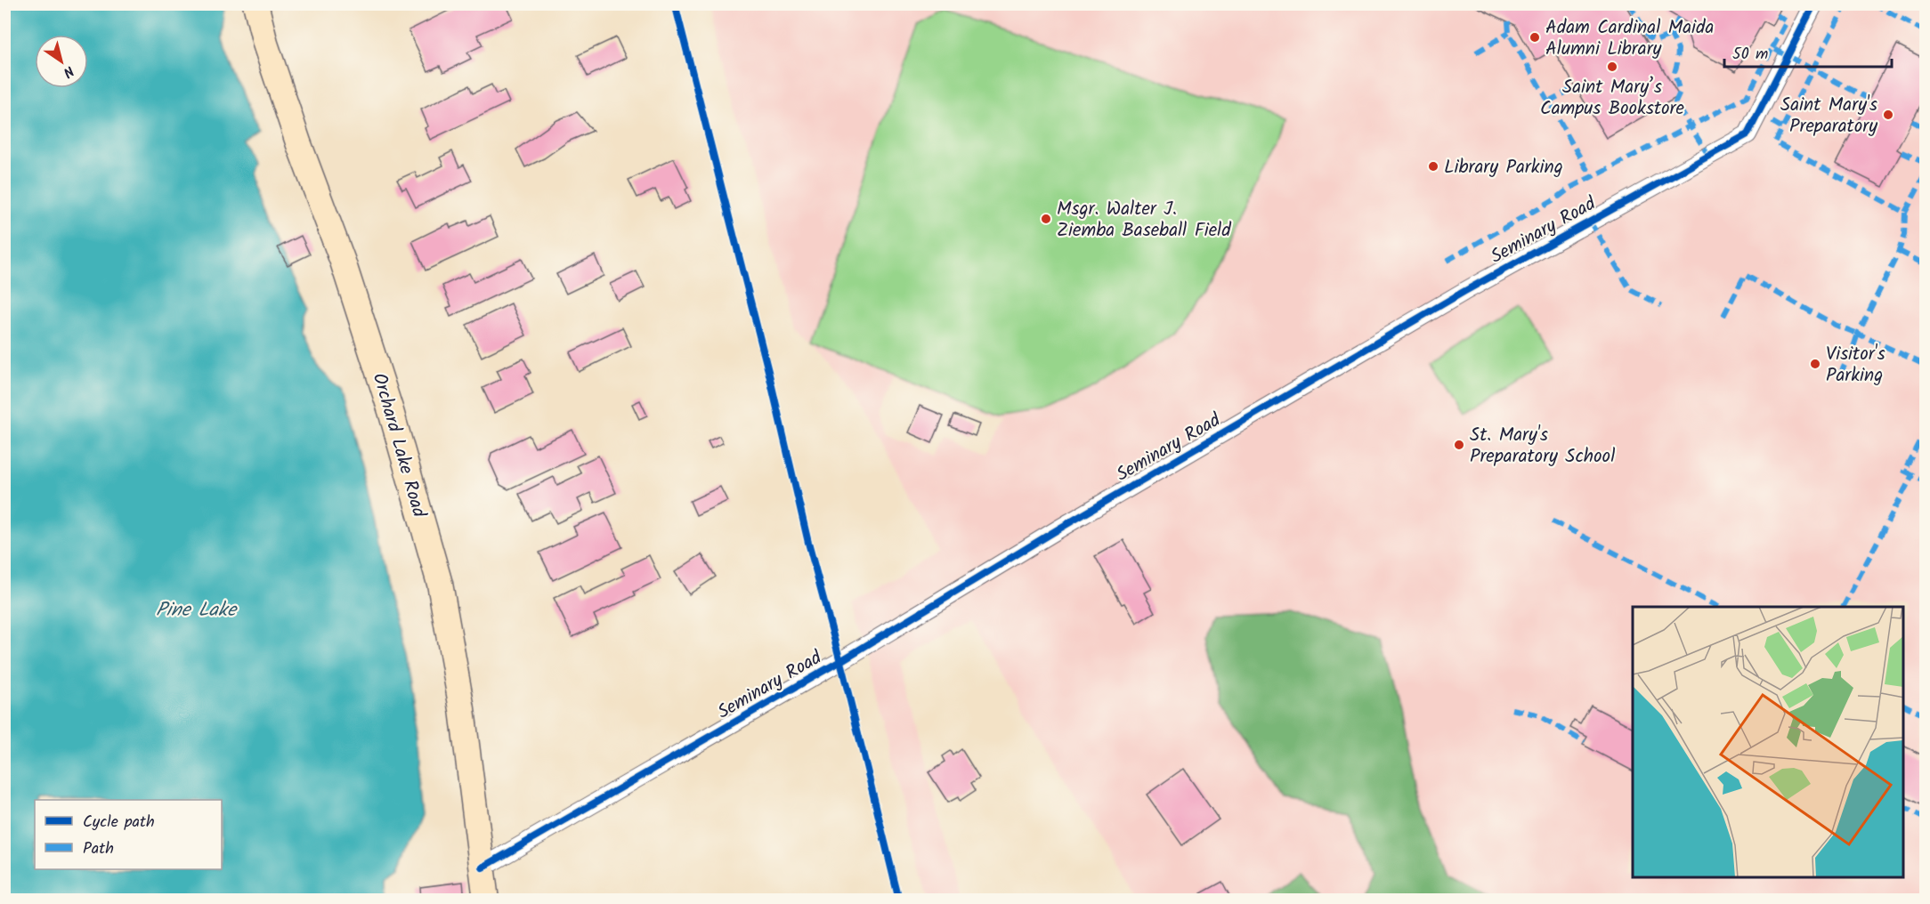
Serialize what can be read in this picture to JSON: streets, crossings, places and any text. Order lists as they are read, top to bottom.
{
  "streets": {
    "main road": ["Orchard Lake Road"],
    "street": ["Seminary Road"]
  },
  "crossings": [
    ["Seminary Road", "Orchard Lake Road"]
  ],
  "water": ["Pine Lake"],
  "places": [
    "Adam Cardinal Maida Alumni Library",
    "Saint Mary’s Campus Bookstore",
    "Saint Mary's Preparatory",
    "Library Parking",
    "Msgr. Walter J. Ziemba Baseball Field",
    "Visitor's Parking",
    "St. Mary's Preparatory School"
  ],
  "legend": ["Cycle path", "Path"],
  "scale_bar": "50 m",
  "north": "bottom right"
}
